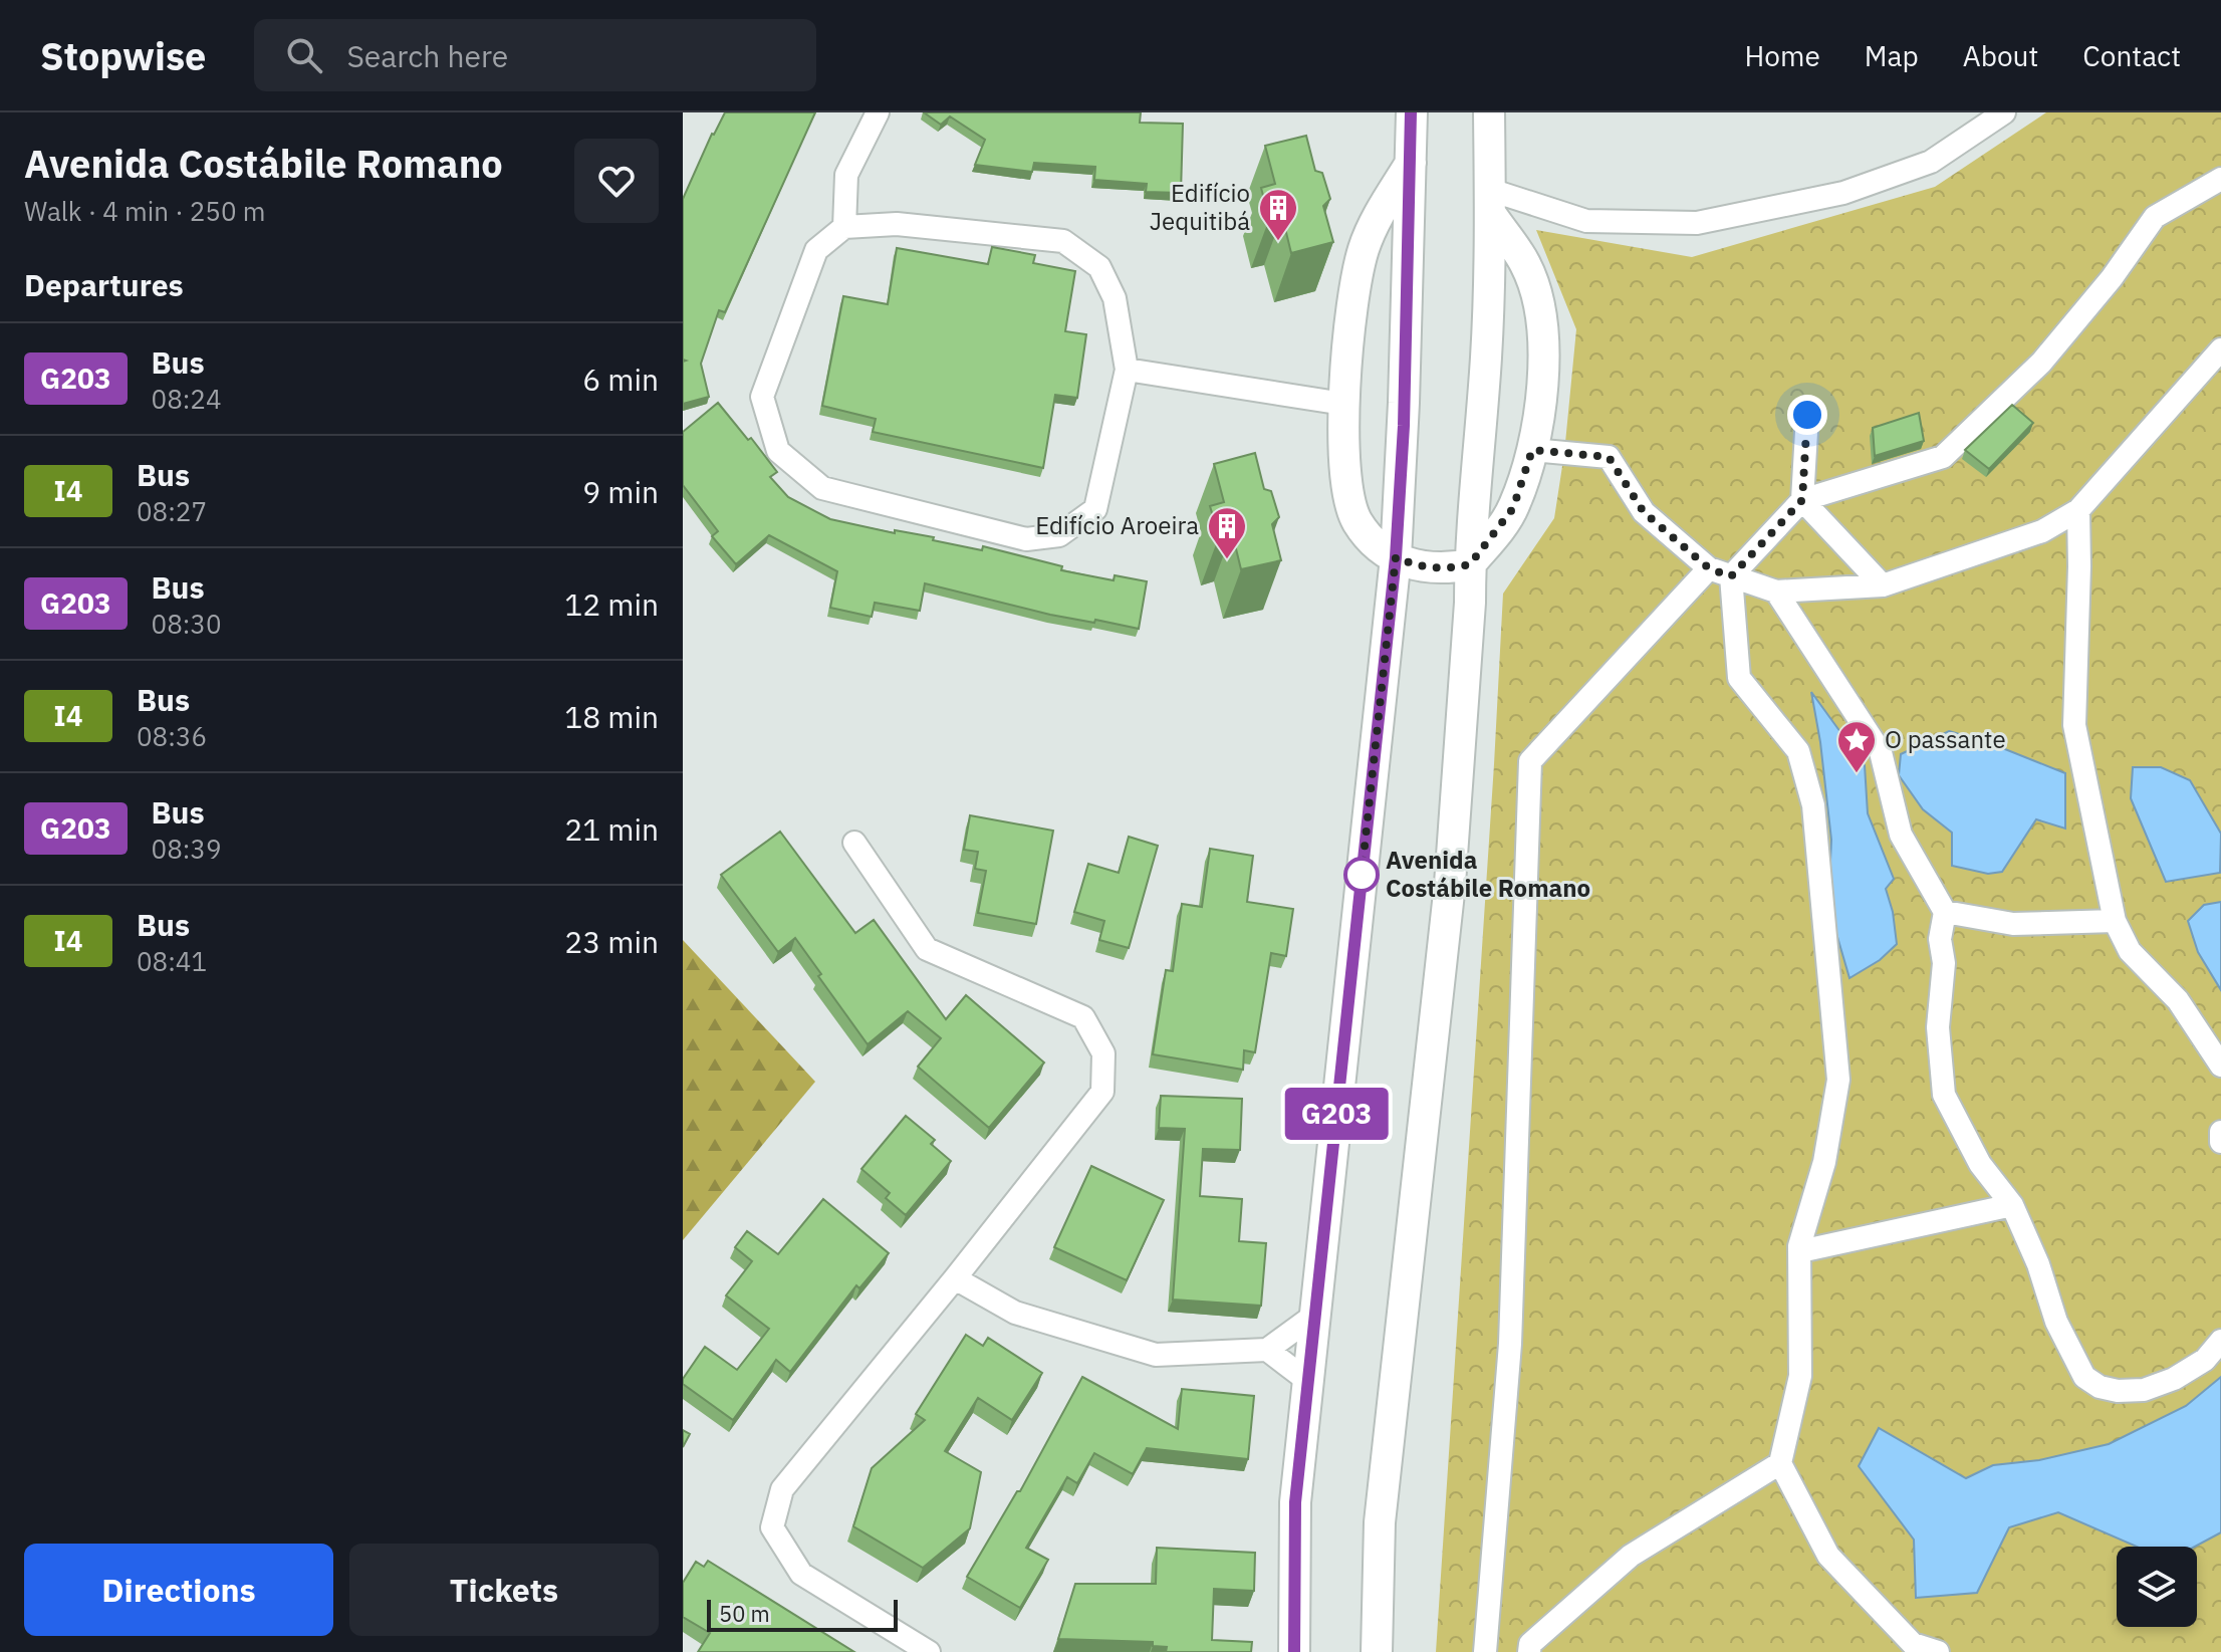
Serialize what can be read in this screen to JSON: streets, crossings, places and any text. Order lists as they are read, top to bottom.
{
  "places": {
    "building": ["Edifício Jequitibá", "Edifício Aroeira"],
    "place": ["O passante"],
    "other": ["Avenida Costábile Romano"]
  },
  "lines": ["bus line G203"],
  "scale_bar": "50 m",
  "page": {
    "header": "Stopwise",
    "search": "Search here",
    "nav": [
      "Home",
      "Map",
      "About",
      "Contact"
    ],
    "heading": [
      ["Avenida Costábile Romano", "Walk · 4 min · 250 m"],
      "Departures"
    ],
    "on_map": "G203",
    "list": [
      {
        "mark": "G203",
        "name": "Bus",
        "note": "08:24",
        "value": "6 min"
      },
      {
        "mark": "I4",
        "name": "Bus",
        "note": "08:27",
        "value": "9 min"
      },
      {
        "mark": "G203",
        "name": "Bus",
        "note": "08:30",
        "value": "12 min"
      },
      {
        "mark": "I4",
        "name": "Bus",
        "note": "08:36",
        "value": "18 min"
      },
      {
        "mark": "G203",
        "name": "Bus",
        "note": "08:39",
        "value": "21 min"
      },
      {
        "mark": "I4",
        "name": "Bus",
        "note": "08:41",
        "value": "23 min"
      }
    ],
    "buttons": ["Directions", "Tickets"],
    "scale": "50 m"
  }
}
